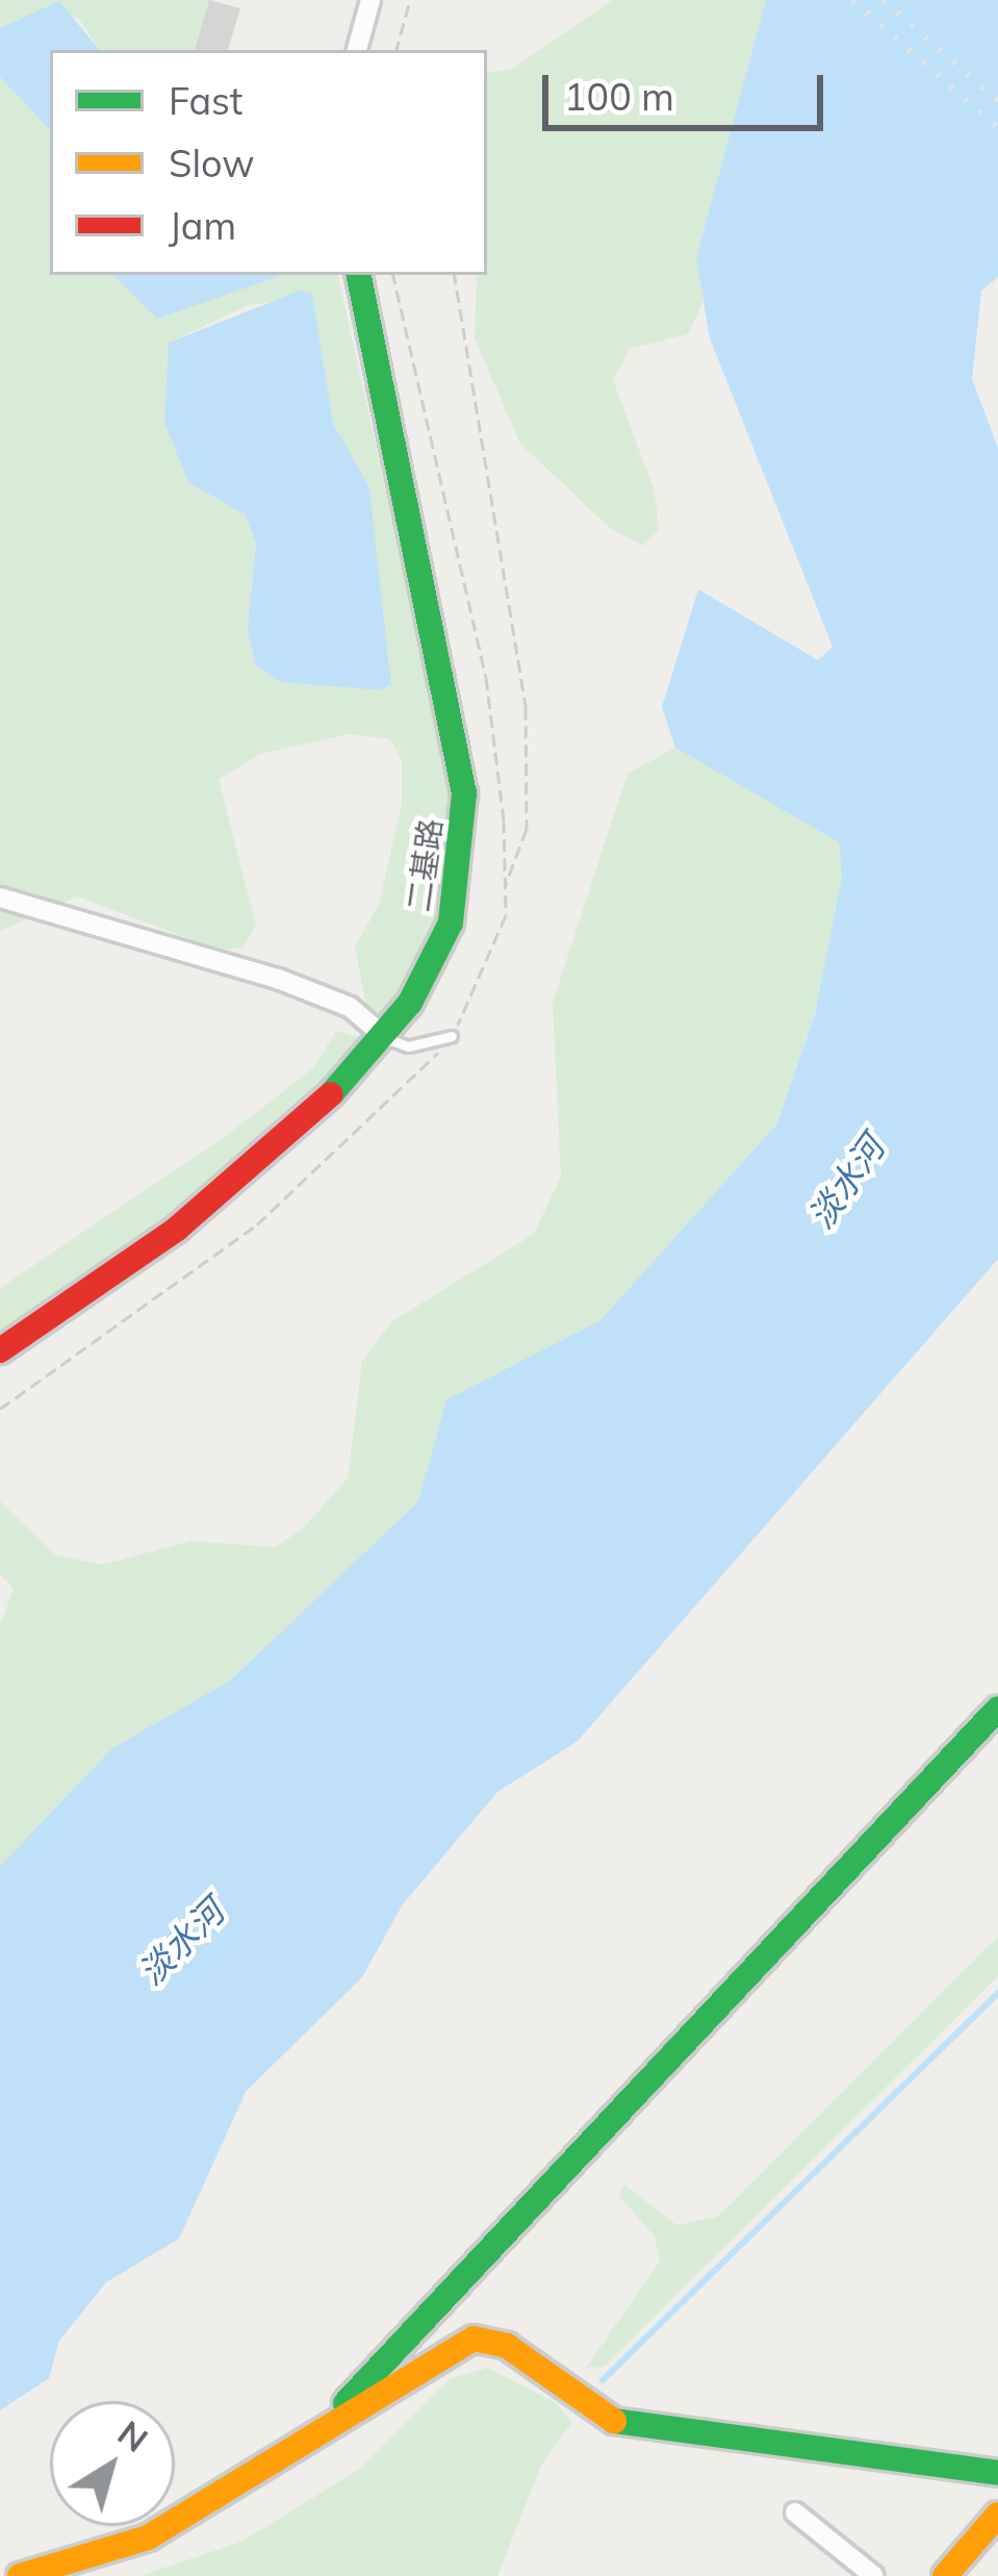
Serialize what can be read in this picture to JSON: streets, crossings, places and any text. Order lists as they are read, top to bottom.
{
  "streets": {
    "street": ["二基路"]
  },
  "water": ["淡水河"],
  "legend": ["Fast", "Slow", "Jam"],
  "scale_bar": "100 m",
  "north": "top right"
}
